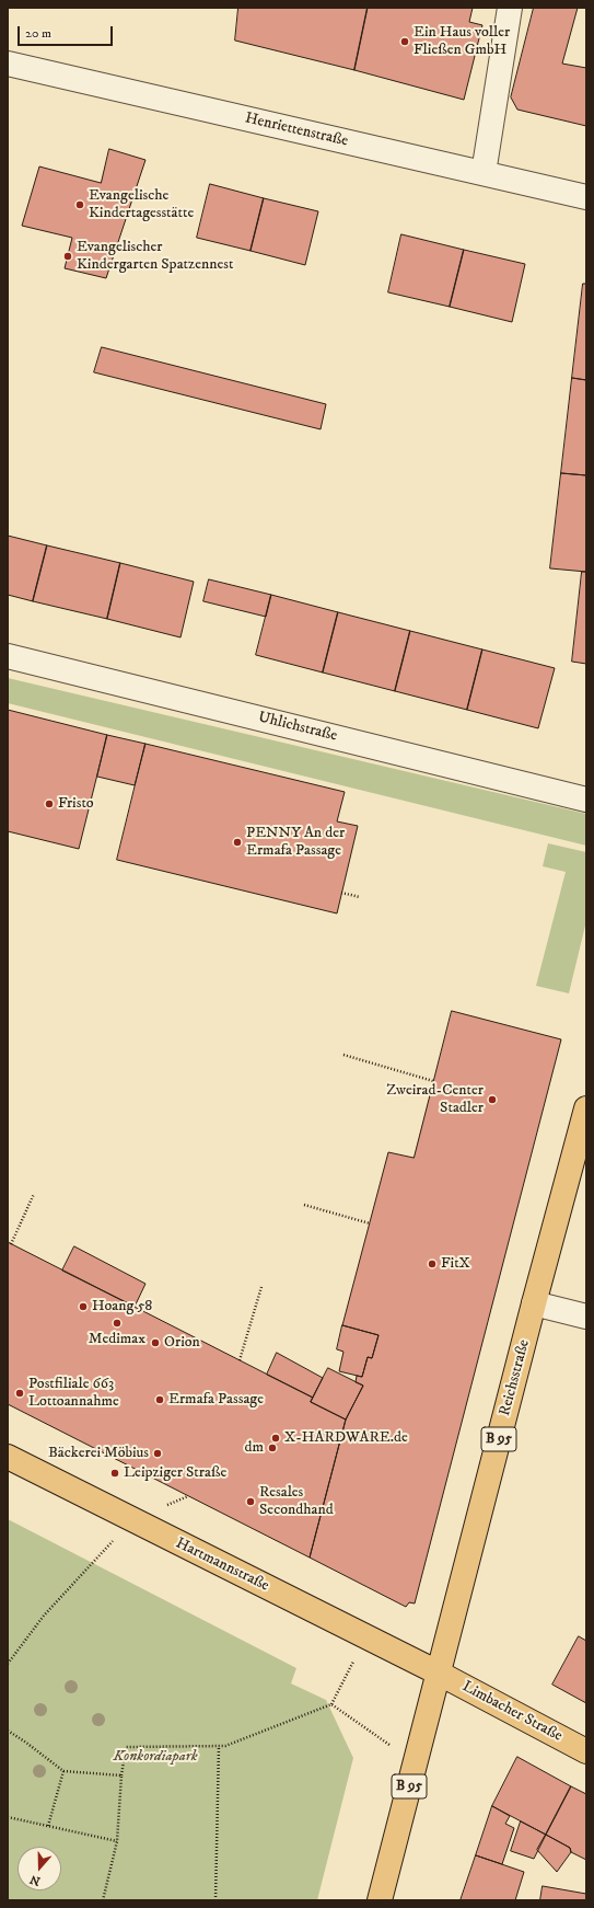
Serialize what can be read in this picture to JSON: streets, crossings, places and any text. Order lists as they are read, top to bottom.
{
  "streets": {
    "main road": [
      "Reichsstraße",
      "B 95",
      "Hartmannstraße",
      "Limbacher Straße"
    ],
    "street": ["Henriettenstraße", "Uhlichstraße"]
  },
  "crossings": [
    ["Reichsstraße", "B 95"],
    ["Reichsstraße", "Hartmannstraße"],
    ["Reichsstraße", "Limbacher Straße"],
    ["B 95", "Hartmannstraße"],
    ["B 95", "Limbacher Straße"],
    ["Hartmannstraße", "Limbacher Straße"]
  ],
  "parks": ["Konkordiapark"],
  "places": [
    "Ein Haus voller Fließen GmbH",
    "Evangelische Kindertagesstätte",
    "Evangelischer Kindergarten Spatzennest",
    "Fristo",
    "PENNY An der Ermafa Passage",
    "Zweirad-Center Stadler",
    "FitX",
    "Hoang 58",
    "Medimax",
    "Orion",
    "Postfiliale 663 Lottoannahme",
    "Ermafa Passage",
    "X-HARDWARE.de",
    "dm",
    "Bäckerei Möbius",
    "Leipziger Straße",
    "Resales Secondhand"
  ],
  "scale_bar": "20 m",
  "north": "bottom"
}
